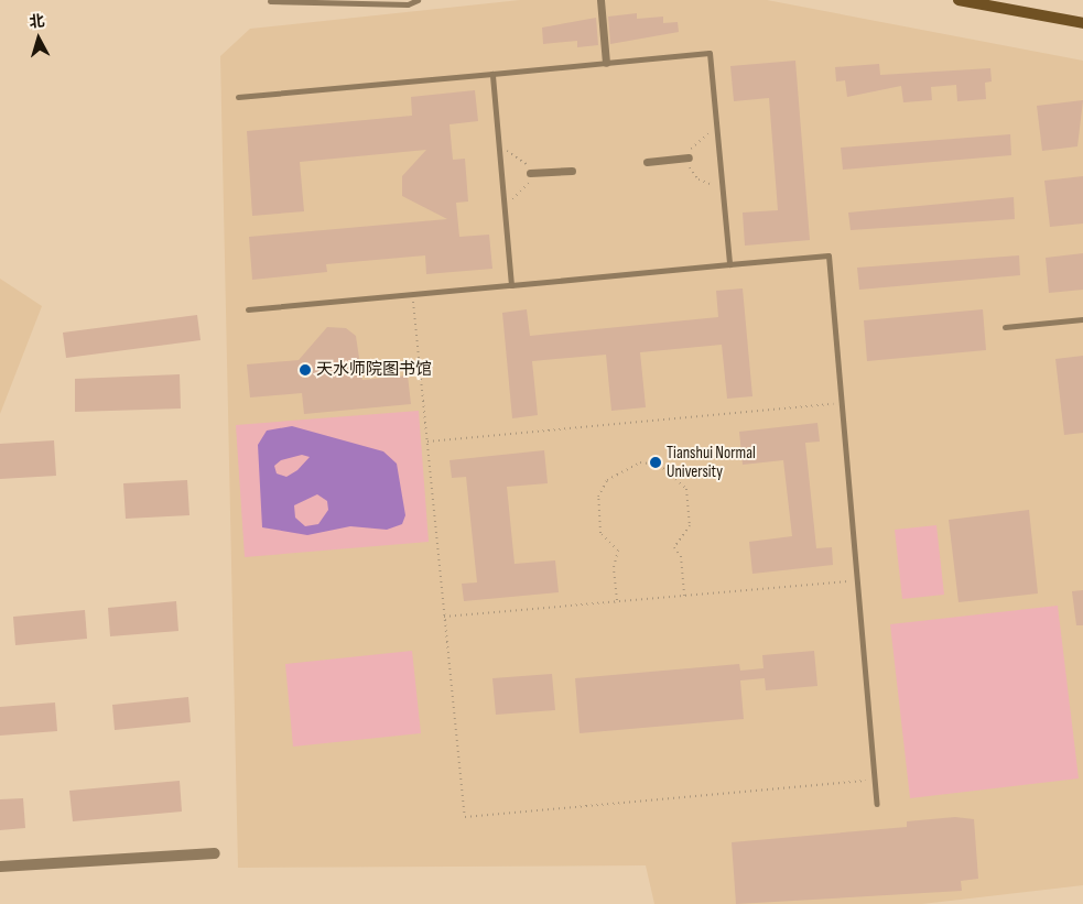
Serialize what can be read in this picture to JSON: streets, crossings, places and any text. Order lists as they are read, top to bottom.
{
  "places": ["天水师院图书馆", "Tianshui Normal University"],
  "north": "top"
}
